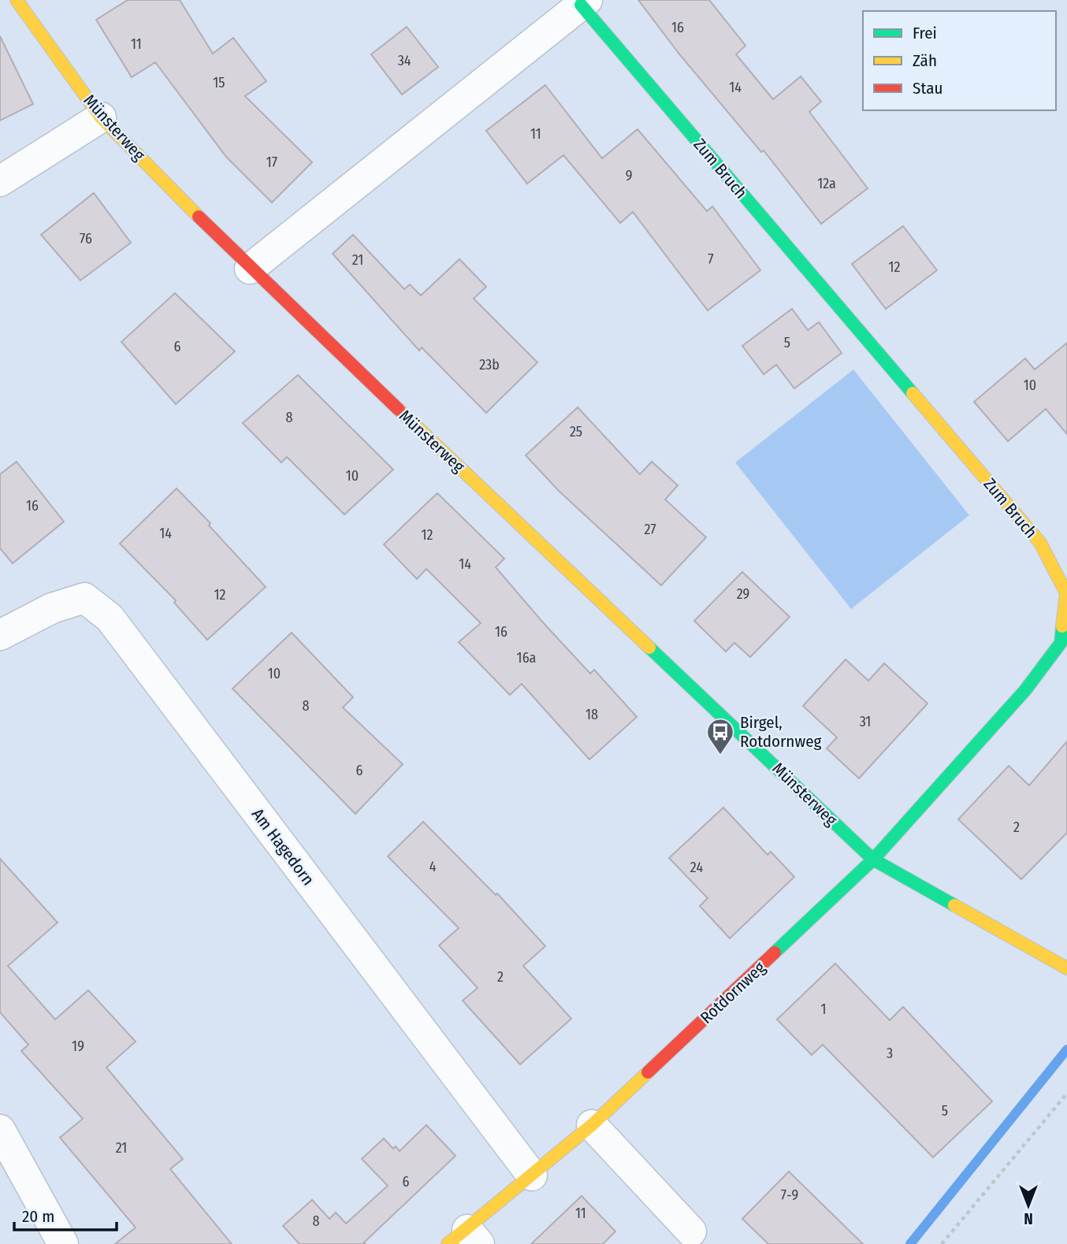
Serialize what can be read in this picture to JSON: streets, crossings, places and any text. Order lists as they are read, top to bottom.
{
  "streets": {
    "street": [
      "Münsterweg",
      "Zum Bruch",
      "Am Hagedorn",
      "Rotdornweg"
    ]
  },
  "crossings": [
    ["Münsterweg", "Zum Bruch"],
    ["Münsterweg", "Rotdornweg"],
    ["Zum Bruch", "Rotdornweg"],
    ["Am Hagedorn", "Rotdornweg"]
  ],
  "places": {
    "bus stop": ["Birgel, Rotdornweg"]
  },
  "house_numbers": [
    "16",
    "11",
    "34",
    "15",
    "14",
    "11",
    "17",
    "9",
    "12a",
    "76",
    "7",
    "21",
    "12",
    "5",
    "6",
    "23b",
    "10",
    "8",
    "25",
    "10",
    "16",
    "27",
    "14",
    "12",
    "14",
    "29",
    "12",
    "16",
    "16a",
    "10",
    "8",
    "18",
    "31",
    "6",
    "2",
    "4",
    "24",
    "2",
    "1",
    "19",
    "3",
    "5",
    "21",
    "6",
    "7-9",
    "11",
    "8"
  ],
  "legend": ["Frei", "Zäh", "Stau"],
  "scale_bar": "20 m",
  "north": "bottom"
}
